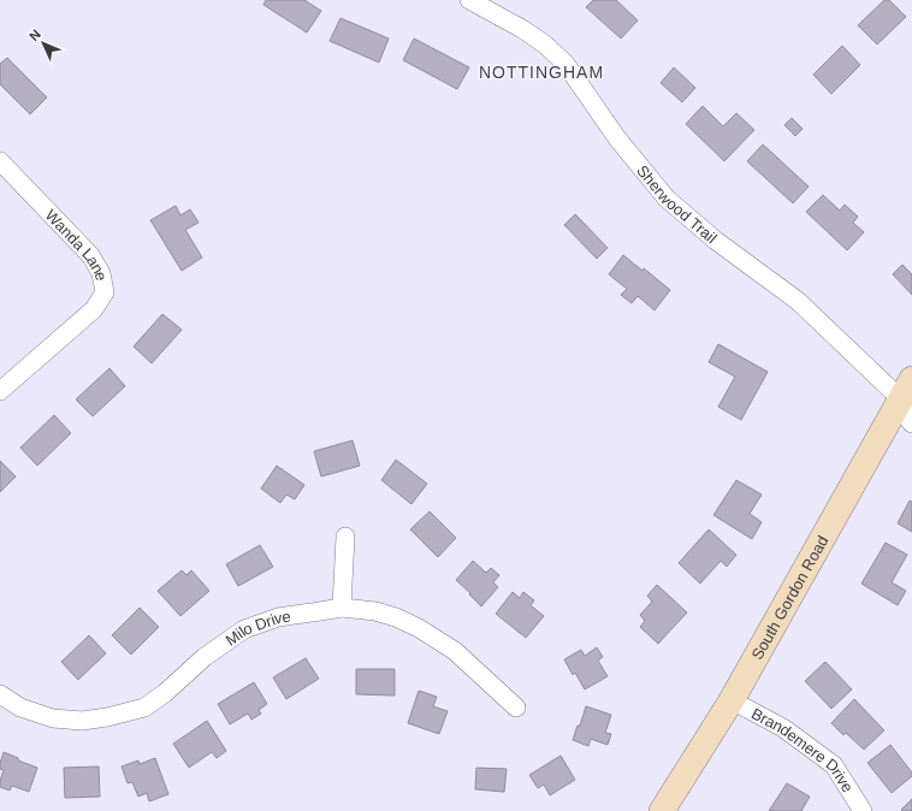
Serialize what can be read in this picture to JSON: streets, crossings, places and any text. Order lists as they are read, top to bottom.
{
  "streets": {
    "street": [
      "Sherwood Trail",
      "Wanda Lane",
      "South Gordon Road",
      "Milo Drive",
      "Brandemere Drive"
    ]
  },
  "crossings": [
    ["Sherwood Trail", "South Gordon Road"],
    ["South Gordon Road", "Brandemere Drive"]
  ],
  "districts": ["NOTTINGHAM"],
  "north": "top left"
}
